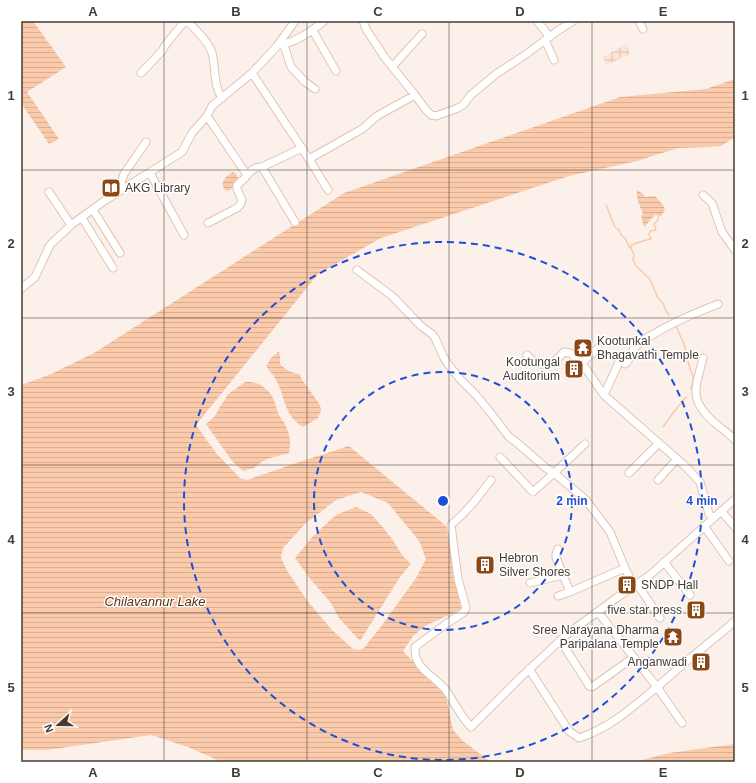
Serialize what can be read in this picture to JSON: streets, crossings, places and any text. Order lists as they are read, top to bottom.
{
  "water": ["Chilavannur Lake"],
  "places": {
    "library": ["AKG Library"],
    "temple": ["Kootunkal Bhagavathi Temple", "Sree Narayana Dharma Paripalana Temple"],
    "building": [
      "Kootungal Auditorium",
      "Hebron Silver Shores",
      "SNDP Hall",
      "five star press",
      "Anganwadi"
    ]
  },
  "north": "left",
  "grid": {
    "columns": [
      "A",
      "B",
      "C",
      "D",
      "E"
    ],
    "rows": [
      "1",
      "2",
      "3",
      "4",
      "5"
    ]
  },
  "rings": ["2 min", "4 min"]
}
